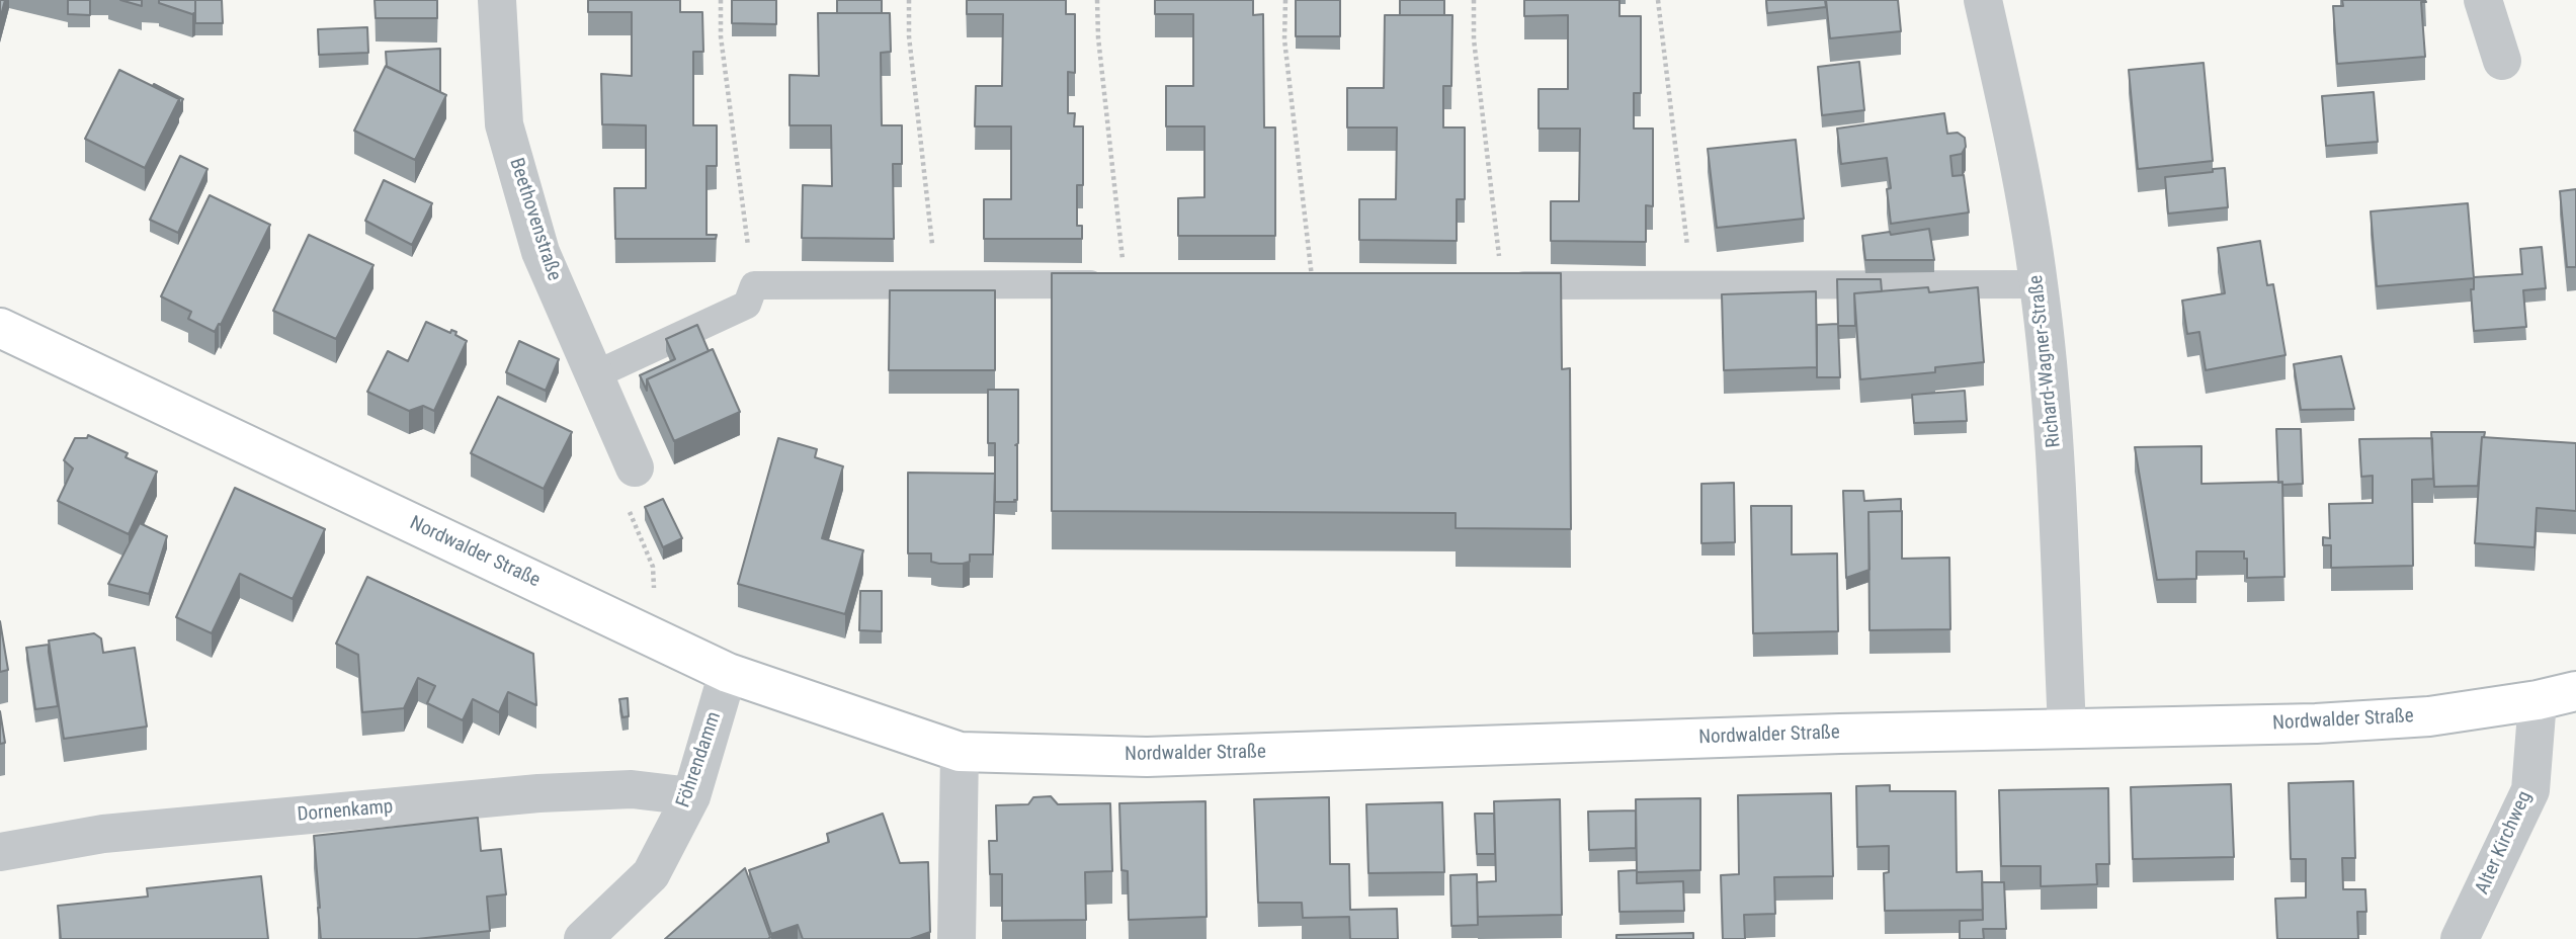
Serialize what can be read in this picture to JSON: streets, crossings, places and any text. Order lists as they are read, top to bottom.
{
  "streets": {
    "main road": ["Nordwalder Straße"],
    "street": [
      "Beethovenstraße",
      "Richard-Wagner-Straße",
      "Föhrendamm",
      "Dornenkamp",
      "Alter Kirchweg"
    ]
  },
  "crossings": [
    ["Richard-Wagner-Straße", "Nordwalder Straße"],
    ["Nordwalder Straße", "Föhrendamm"],
    ["Nordwalder Straße", "Alter Kirchweg"],
    ["Föhrendamm", "Dornenkamp"]
  ]
}
